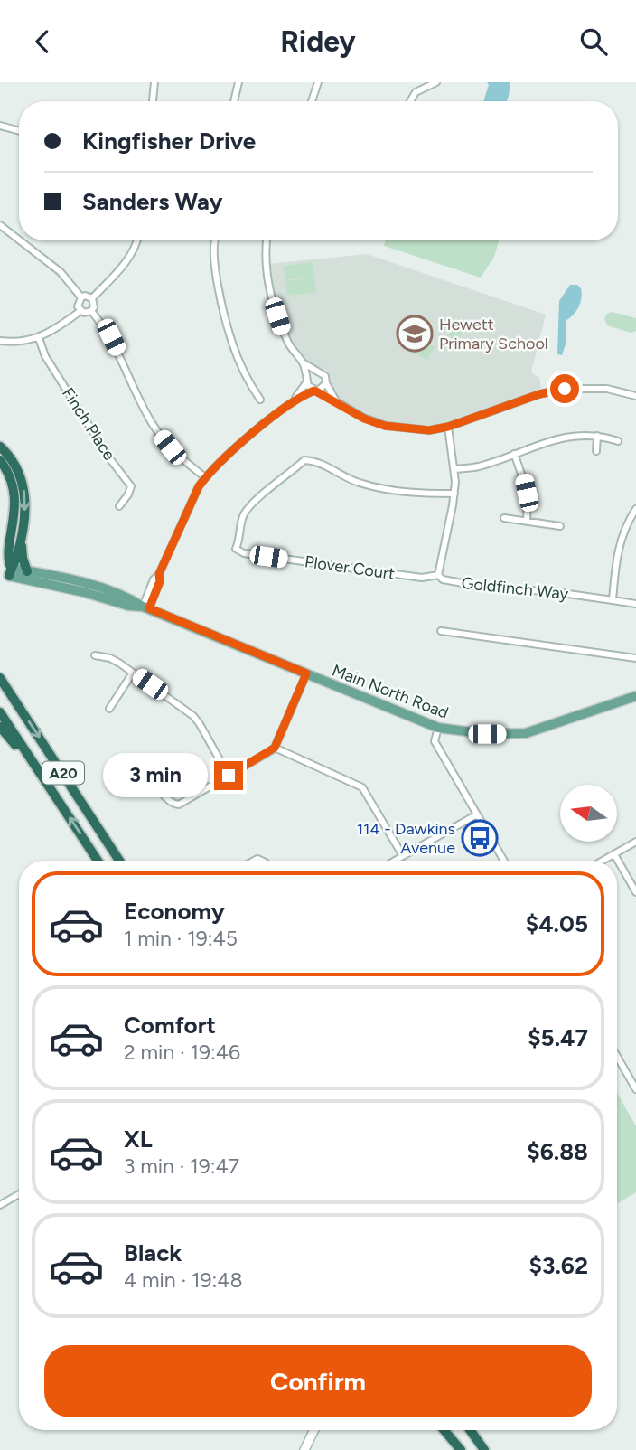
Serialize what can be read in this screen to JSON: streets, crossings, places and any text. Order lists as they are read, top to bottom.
{
  "streets": {
    "highway": ["A20"],
    "main road": ["Main North Road"],
    "street": ["Finch Place", "Plover Court", "Goldfinch Way"]
  },
  "crossings": [
    ["Plover Court", "Goldfinch Way"]
  ],
  "places": {
    "school or university": ["Hewett Primary School"],
    "bus stop": ["114 - Dawkins Avenue"]
  },
  "north": "left",
  "page": {
    "header": "Ridey",
    "banner": ["Kingfisher Drive", "Sanders Way"],
    "bubble": "3 min",
    "list": [
      {
        "name": "Economy",
        "note": "1 min · 19:45",
        "value": "$4.05"
      },
      {
        "name": "Comfort",
        "note": "2 min · 19:46",
        "value": "$5.47"
      },
      {
        "name": "XL",
        "note": "3 min · 19:47",
        "value": "$6.88"
      },
      {
        "name": "Black",
        "note": "4 min · 19:48",
        "value": "$3.62"
      }
    ],
    "buttons": "Confirm"
  }
}
